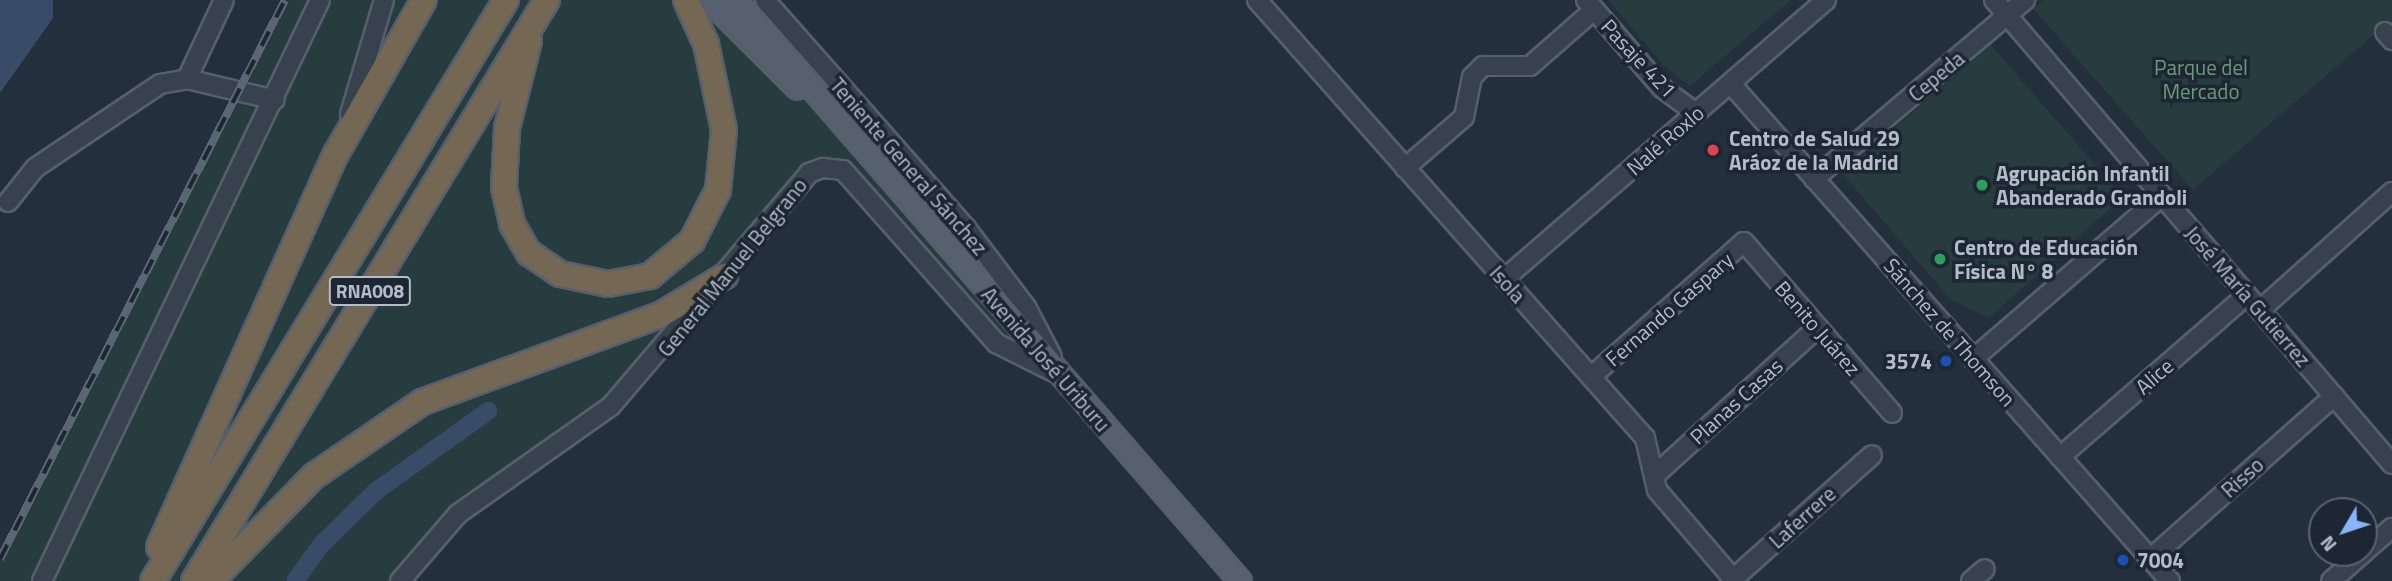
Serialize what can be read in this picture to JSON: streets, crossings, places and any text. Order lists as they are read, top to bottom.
{
  "streets": {
    "highway": ["RNA008"],
    "main road": ["Avenida José Uriburu"],
    "street": [
      "Pasaje 421",
      "Cepeda",
      "Nalé Roxlo",
      "Teniente General Sánchez",
      "General Manuel Belgrano",
      "Isola",
      "José María Gutierrez",
      "Fernando Gaspary",
      "Benito Juárez",
      "Sánchez de Thomson",
      "Alice",
      "Planas Casas",
      "Risso",
      "Laferrere"
    ]
  },
  "crossings": [
    ["Pasaje 421", "Nalé Roxlo"],
    ["Cepeda", "José María Gutierrez"],
    ["Cepeda", "Sánchez de Thomson"],
    ["Nalé Roxlo", "Isola"],
    ["Nalé Roxlo", "Sánchez de Thomson"],
    ["Teniente General Sánchez", "General Manuel Belgrano"],
    ["Teniente General Sánchez", "Avenida José Uriburu"],
    ["General Manuel Belgrano", "Avenida José Uriburu"],
    ["Isola", "Fernando Gaspary"],
    ["Isola", "Planas Casas"],
    ["Isola", "Laferrere"],
    ["José María Gutierrez", "Alice"],
    ["José María Gutierrez", "Risso"],
    ["Fernando Gaspary", "Benito Juárez"],
    ["Benito Juárez", "Planas Casas"],
    ["Sánchez de Thomson", "Alice"],
    ["Sánchez de Thomson", "Risso"]
  ],
  "parks": ["Parque del Mercado"],
  "places": [
    "Centro de Salud 29 Aráoz de la Madrid",
    "Agrupación Infantil Abanderado Grandoli",
    "Centro de Educación Física N° 8",
    "3574",
    "7004"
  ],
  "north": "bottom left"
}
